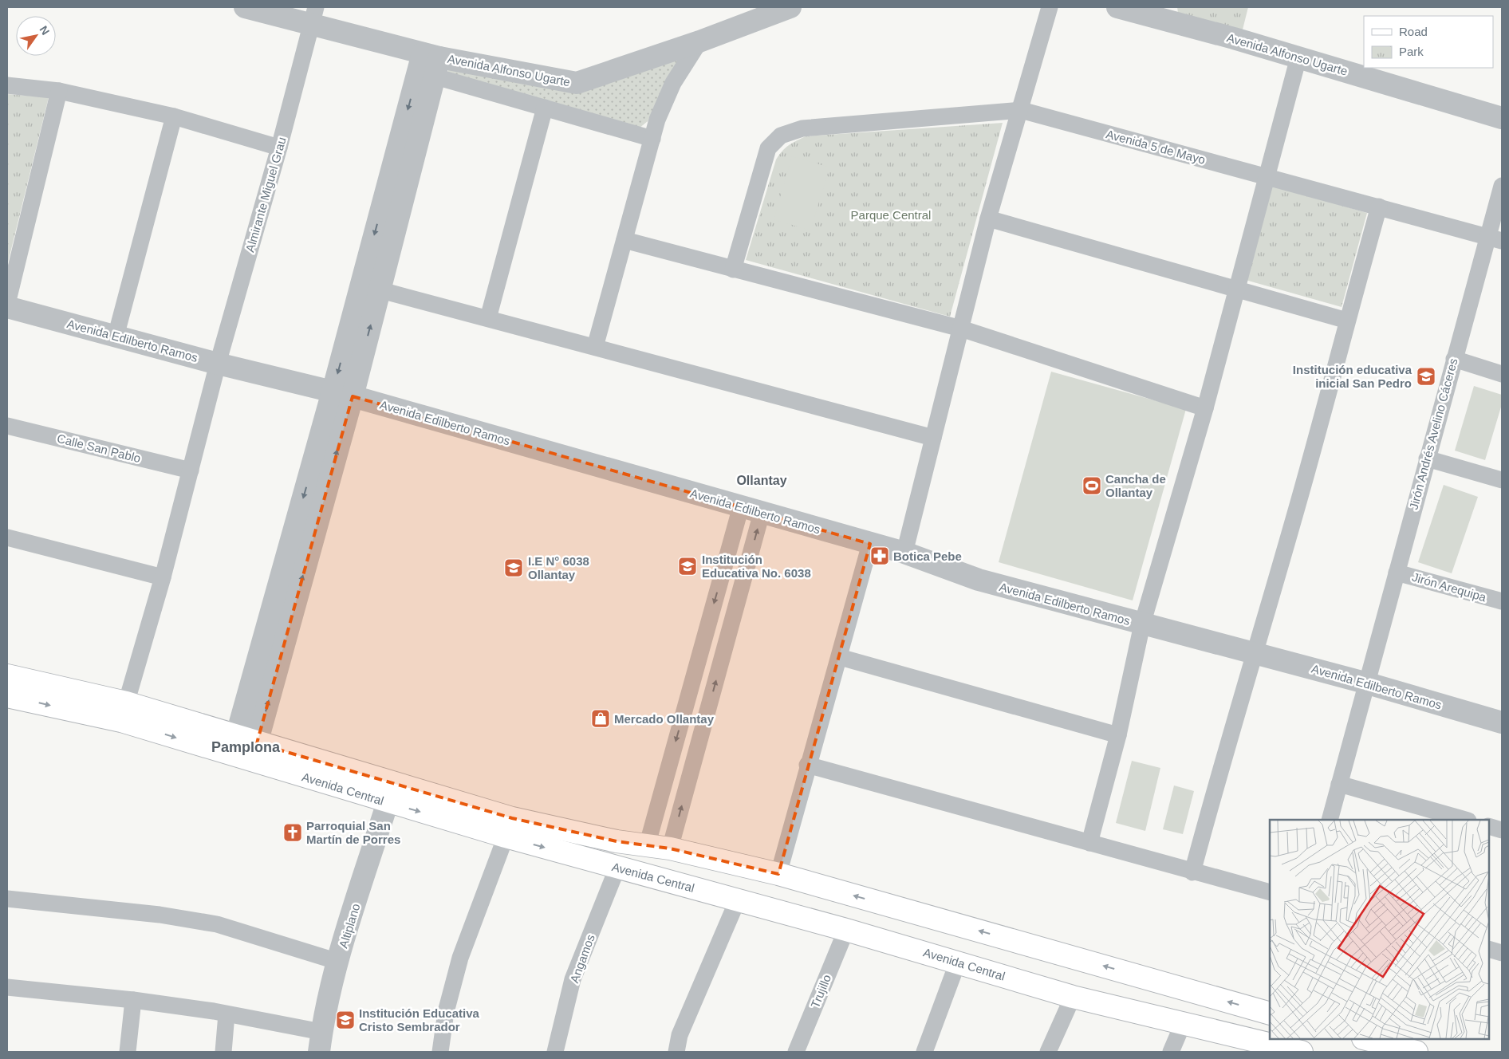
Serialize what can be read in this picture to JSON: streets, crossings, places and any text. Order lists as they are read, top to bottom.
{
  "streets": {
    "main road": ["Avenida Central"],
    "street": [
      "Avenida Alfonso Ugarte",
      "Avenida 5 de Mayo",
      "Almirante Miguel Grau",
      "Avenida Edilberto Ramos",
      "Jirón Andrés Avelino Cáceres",
      "Calle San Pablo",
      "Jirón Arequipa",
      "Altiplano",
      "Angamos",
      "Trujillo"
    ]
  },
  "crossings": [
    ["Avenida Alfonso Ugarte", "Almirante Miguel Grau"],
    ["Avenida 5 de Mayo", "Jirón Andrés Avelino Cáceres"],
    ["Almirante Miguel Grau", "Avenida Edilberto Ramos"],
    ["Almirante Miguel Grau", "Calle San Pablo"],
    ["Almirante Miguel Grau", "Avenida Central"],
    ["Avenida Edilberto Ramos", "Jirón Andrés Avelino Cáceres"],
    ["Jirón Andrés Avelino Cáceres", "Jirón Arequipa"],
    ["Avenida Central", "Altiplano"],
    ["Avenida Central", "Angamos"],
    ["Avenida Central", "Trujillo"]
  ],
  "districts": ["Ollantay", "Pamplona"],
  "parks": ["Parque Central"],
  "places": {
    "school or university": [
      "Institución educativa inicial San Pedro",
      "Institución Educativa No. 6038",
      "I.E N° 6038 Ollantay",
      "Institución Educativa Cristo Sembrador"
    ],
    "sports": ["Cancha de Ollantay"],
    "pharmacy": ["Botica Pebe"],
    "shop": ["Mercado Ollantay"],
    "church": ["Parroquial San Martín de Porres"]
  },
  "legend": ["Road", "Park"],
  "north": "top right"
}
